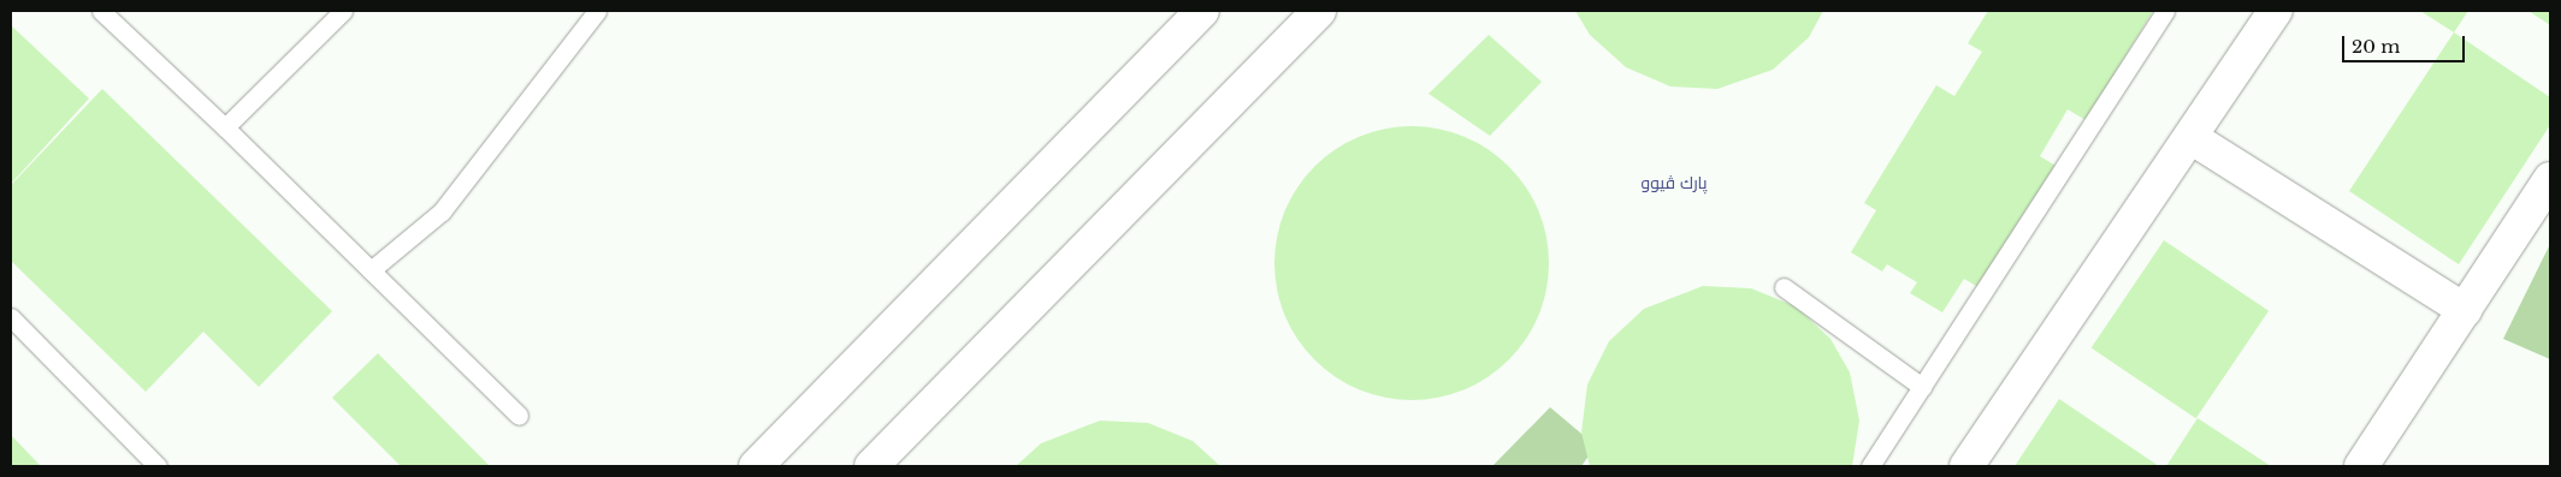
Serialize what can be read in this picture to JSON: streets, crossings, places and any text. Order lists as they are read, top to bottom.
{
  "districts": ["پارك ڤیوو"],
  "scale_bar": "20 m"
}
